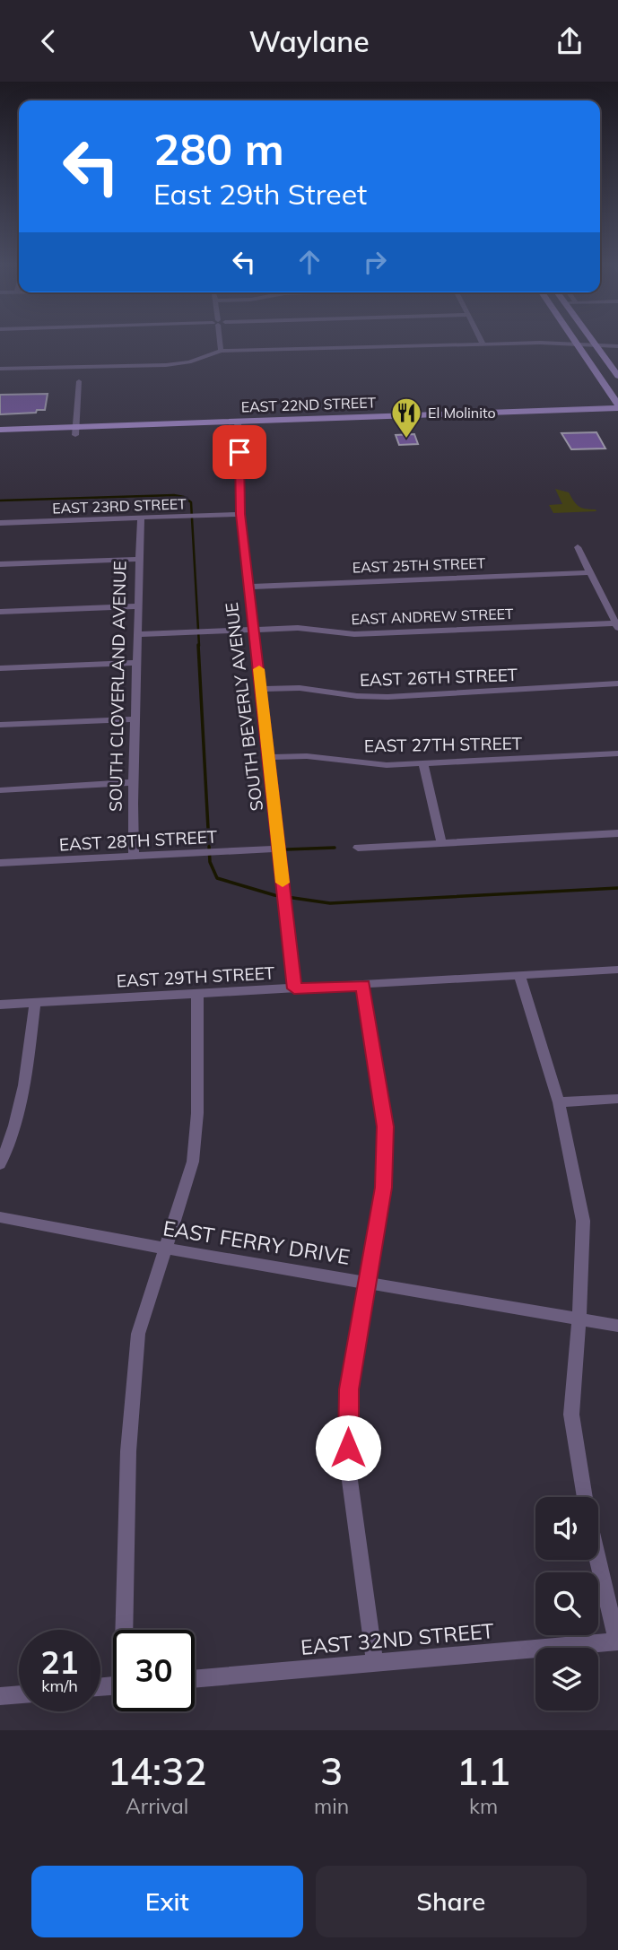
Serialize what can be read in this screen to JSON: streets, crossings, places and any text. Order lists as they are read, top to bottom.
{
  "streets": {
    "main road": ["EAST 22ND STREET"],
    "street": [
      "EAST 23RD STREET",
      "EAST 25TH STREET",
      "EAST ANDREW STREET",
      "EAST 26TH STREET",
      "SOUTH CLOVERLAND AVENUE",
      "SOUTH BEVERLY AVENUE",
      "EAST 27TH STREET",
      "EAST 28TH STREET",
      "EAST 29TH STREET",
      "EAST FERRY DRIVE",
      "EAST 32ND STREET"
    ]
  },
  "crossings": [
    ["EAST 22ND STREET", "SOUTH BEVERLY AVENUE"],
    ["EAST 23RD STREET", "SOUTH CLOVERLAND AVENUE"],
    ["EAST 23RD STREET", "SOUTH BEVERLY AVENUE"],
    ["EAST 25TH STREET", "SOUTH BEVERLY AVENUE"],
    ["EAST ANDREW STREET", "SOUTH CLOVERLAND AVENUE"],
    ["EAST ANDREW STREET", "SOUTH BEVERLY AVENUE"],
    ["EAST 26TH STREET", "SOUTH BEVERLY AVENUE"],
    ["SOUTH CLOVERLAND AVENUE", "EAST 28TH STREET"],
    ["SOUTH BEVERLY AVENUE", "EAST 27TH STREET"],
    ["SOUTH BEVERLY AVENUE", "EAST 28TH STREET"],
    ["SOUTH BEVERLY AVENUE", "EAST 29TH STREET"]
  ],
  "places": {
    "restaurant": ["El Molinito"]
  },
  "page": {
    "header": "Waylane",
    "turn": ["280 m", "East 29th Street"],
    "speed": "21 km/h",
    "limit": "30",
    "eta": [
      "14:32",
      "Arrival",
      "3",
      "min",
      "1.1",
      "km"
    ],
    "buttons": ["Exit", "Share"]
  }
}
